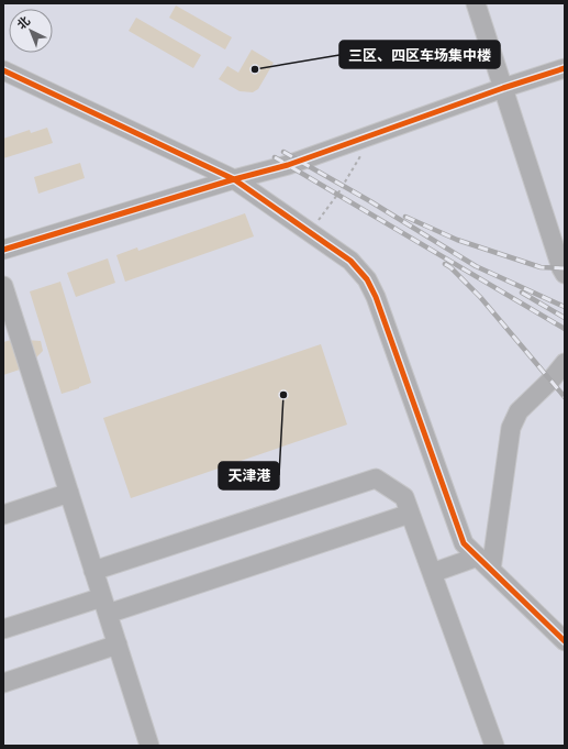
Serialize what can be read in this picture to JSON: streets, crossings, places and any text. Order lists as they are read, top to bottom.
{
  "places": ["三区、四区车场集中楼", "天津港"],
  "north": "top left"
}
